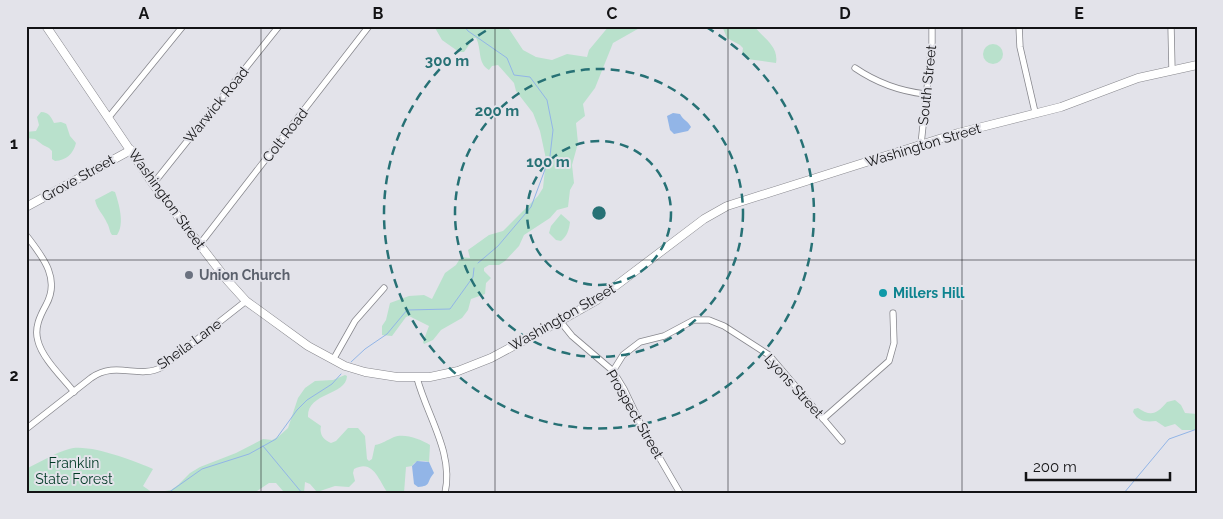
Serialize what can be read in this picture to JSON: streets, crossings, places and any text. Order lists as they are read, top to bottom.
{
  "streets": {
    "main road": ["Washington Street", "Grove Street"],
    "street": [
      "South Street",
      "Warwick Road",
      "Colt Road",
      "Sheila Lane",
      "Lyons Street",
      "Prospect Street"
    ]
  },
  "crossings": [
    ["South Street", "Washington Street"],
    ["Warwick Road", "Washington Street"],
    ["Colt Road", "Washington Street"],
    ["Washington Street", "Grove Street"],
    ["Washington Street", "Sheila Lane"],
    ["Washington Street", "Prospect Street"],
    ["Lyons Street", "Prospect Street"]
  ],
  "parks": ["Franklin State Forest"],
  "places": ["Union Church", "Millers Hill"],
  "scale_bar": "200 m",
  "grid": {
    "columns": [
      "A",
      "B",
      "C",
      "D",
      "E"
    ],
    "rows": ["1", "2"]
  },
  "rings": ["300 m", "200 m", "100 m"]
}
